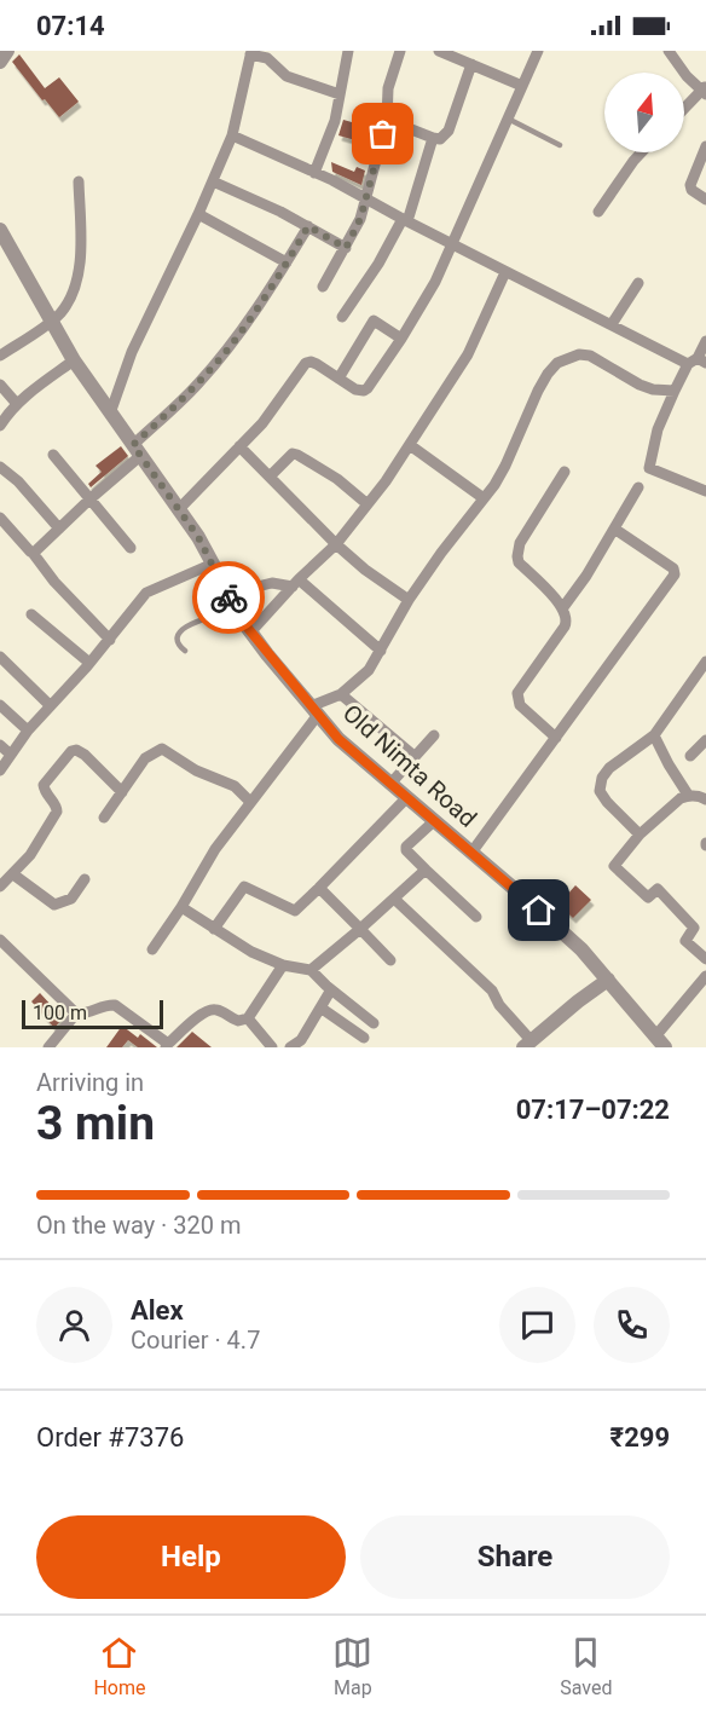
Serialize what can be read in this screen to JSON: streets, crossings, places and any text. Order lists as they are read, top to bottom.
{
  "streets": {
    "street": ["Old Nimta Road"]
  },
  "scale_bar": "100 m",
  "north": "top",
  "page": {
    "status": "07:14",
    "scale": "100 m",
    "heading": ["3 min", "Arriving in", "07:17–07:22"],
    "panel": [
      "Alex",
      "Courier · 4.7",
      "Order #7376",
      "₹299"
    ],
    "bar": "On the way · 320 m",
    "buttons": ["Help", "Share"],
    "tabs": ["Home", "Map", "Saved"]
  }
}
